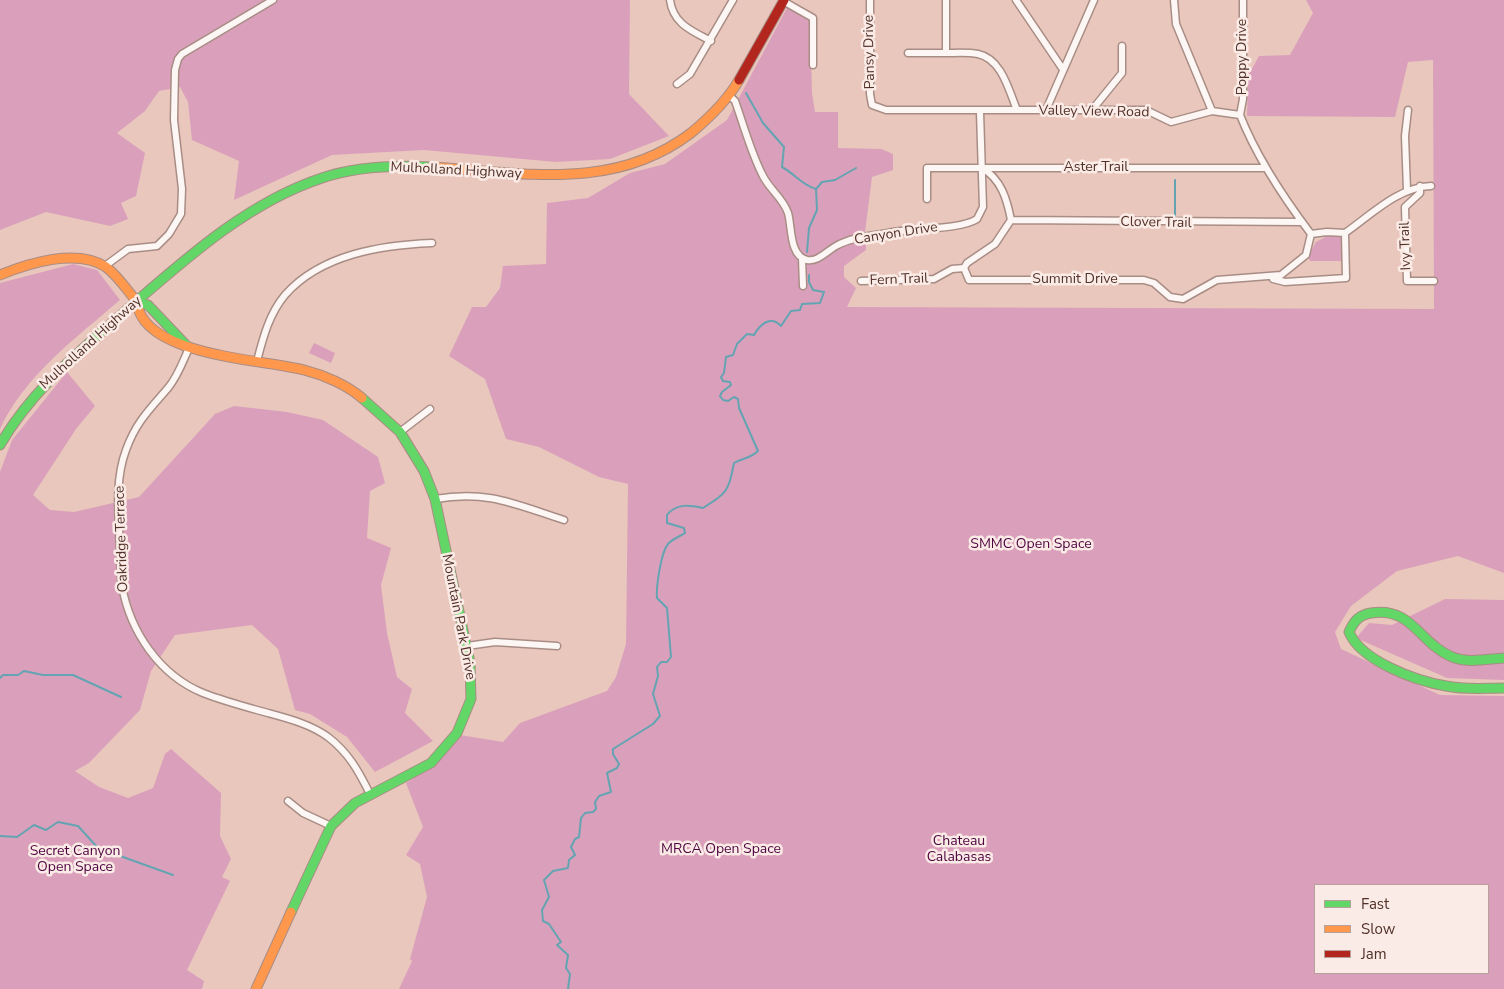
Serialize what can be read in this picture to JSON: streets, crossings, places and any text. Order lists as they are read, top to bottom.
{
  "streets": {
    "main road": ["Mulholland Highway", "Mountain Park Drive"],
    "street": [
      "Pansy Drive",
      "Poppy Drive",
      "Valley View Road",
      "Aster Trail",
      "Clover Trail",
      "Canyon Drive",
      "Ivy Trail",
      "Fern Trail",
      "Summit Drive",
      "Oakridge Terrace"
    ]
  },
  "crossings": [
    ["Pansy Drive", "Valley View Road"],
    ["Poppy Drive", "Valley View Road"],
    ["Valley View Road", "Canyon Drive"],
    ["Aster Trail", "Canyon Drive"],
    ["Mulholland Highway", "Mountain Park Drive"],
    ["Fern Trail", "Summit Drive"],
    ["Oakridge Terrace", "Mountain Park Drive"]
  ],
  "parks": [
    "SMMC Open Space",
    "Chateau Calabasas",
    "MRCA Open Space",
    "Secret Canyon Open Space"
  ],
  "legend": ["Fast", "Slow", "Jam"]
}
